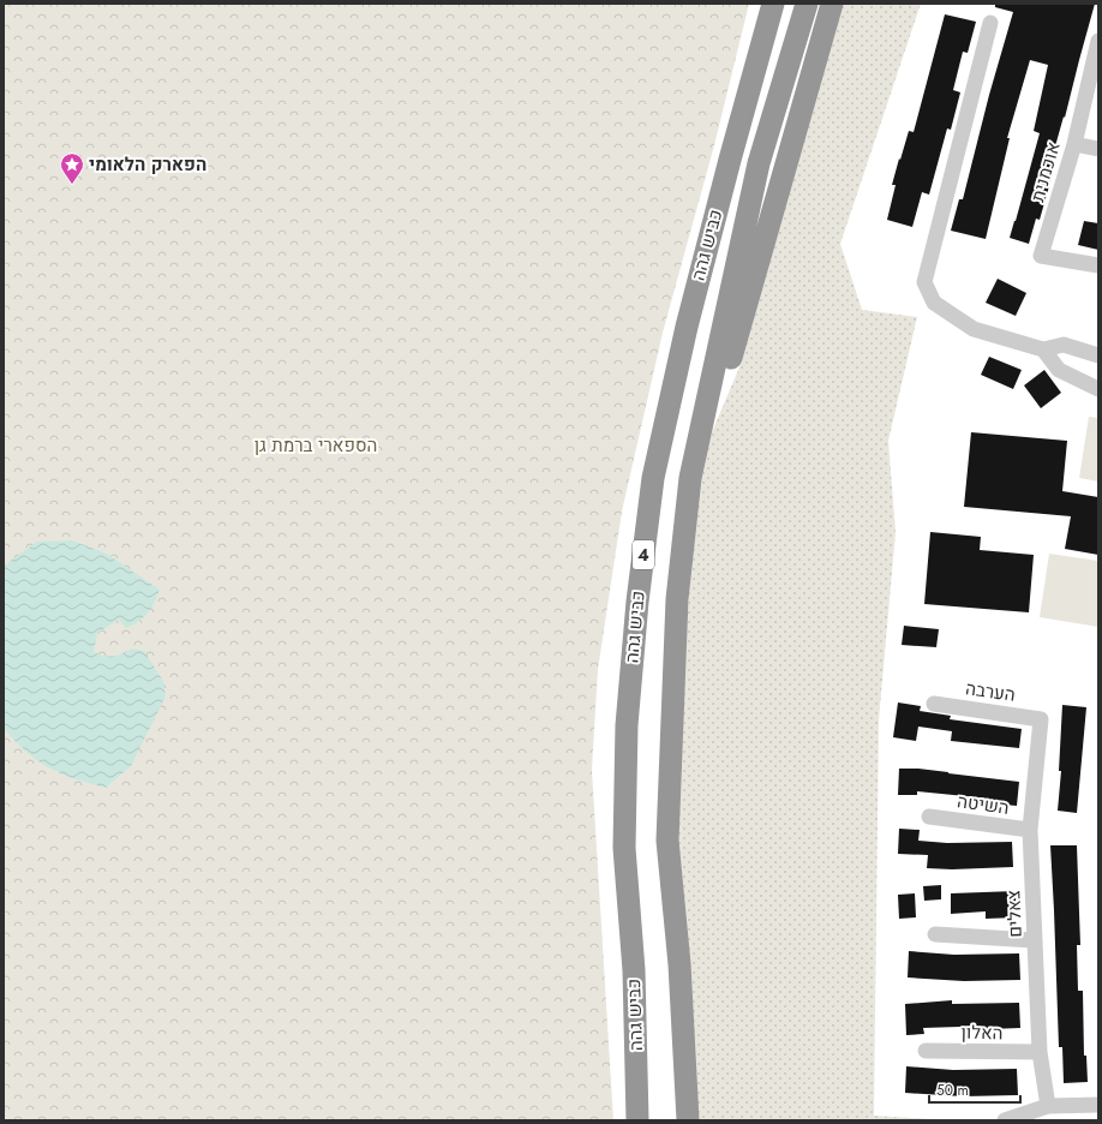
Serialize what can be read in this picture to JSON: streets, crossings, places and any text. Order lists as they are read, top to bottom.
{
  "streets": {
    "highway": ["כביש גהה", "4"],
    "street": [
      "אוכמנית",
      "הערבה",
      "השיטה",
      "צאלים",
      "האלון"
    ]
  },
  "crossings": [
    ["הערבה", "צאלים"],
    ["השיטה", "צאלים"],
    ["צאלים", "האלון"]
  ],
  "parks": ["הספארי ברמת גן"],
  "places": {
    "place": ["הפארק הלאומי"]
  },
  "scale_bar": "50 m"
}
